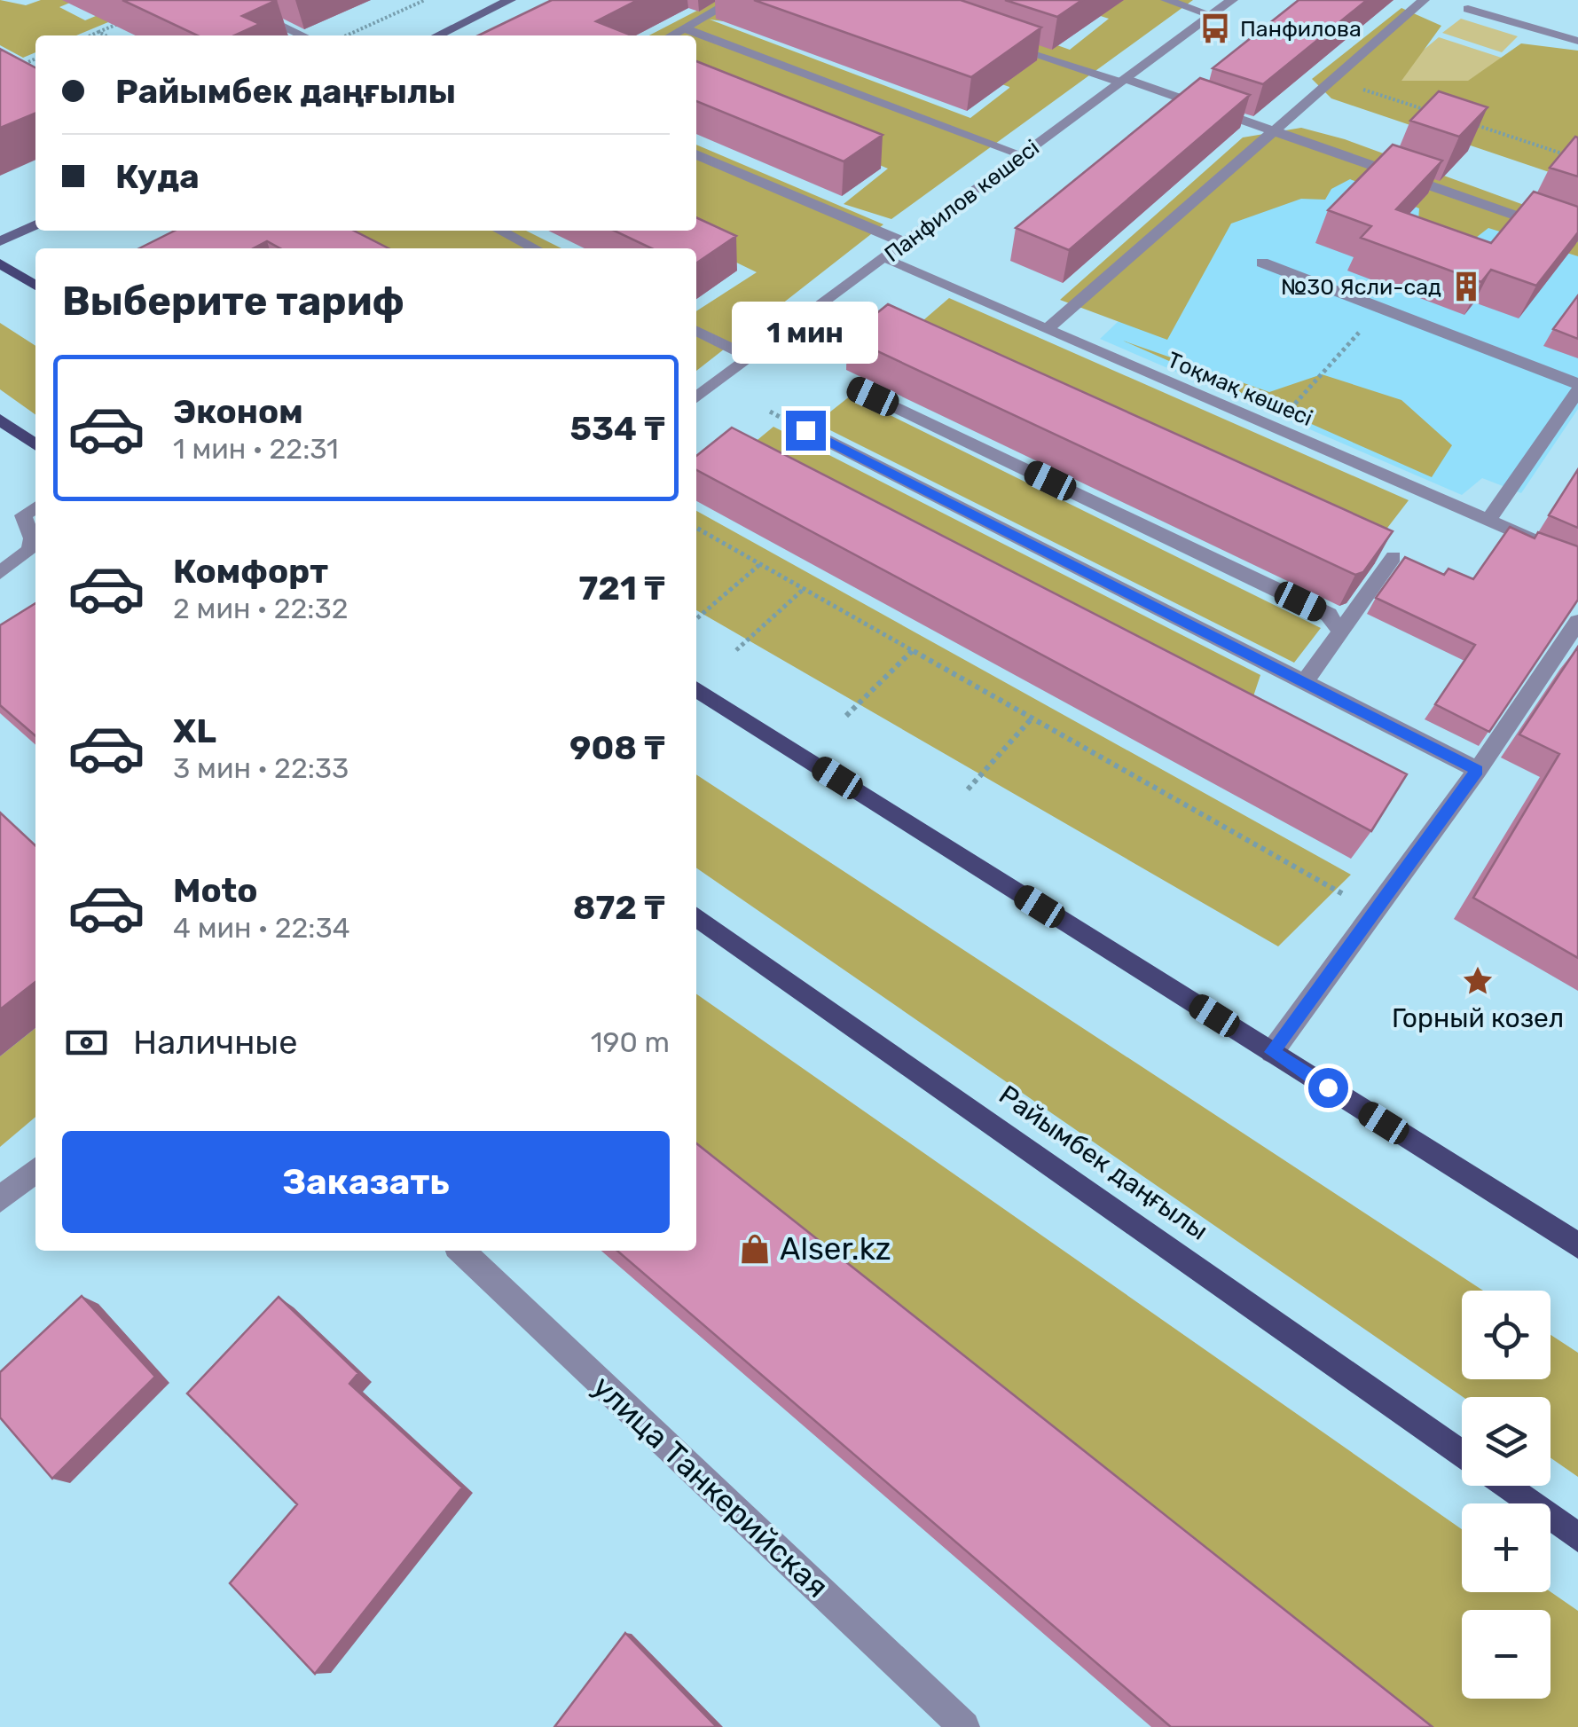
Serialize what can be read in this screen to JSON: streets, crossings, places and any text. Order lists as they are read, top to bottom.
{
  "streets": {
    "main road": ["Райымбек даңғылы"],
    "street": ["Панфилов көшесі", "Тоқмақ көшесі", "улица Танкерийская"]
  },
  "crossings": [
    ["Панфилов көшесі", "Тоқмақ көшесі"]
  ],
  "places": {
    "bus stop": ["Панфилова"],
    "building": ["№30 Ясли-сад"],
    "place": ["Горный козел"],
    "shop": ["Alser.kz"]
  },
  "page": {
    "banner": ["Райымбек даңғылы", "Куда"],
    "heading": "Выберите тариф",
    "bubble": "1 мин",
    "list": [
      {
        "name": "Эконом",
        "note": "1 мин · 22:31",
        "value": "534 ₸"
      },
      {
        "name": "Комфорт",
        "note": "2 мин · 22:32",
        "value": "721 ₸"
      },
      {
        "name": "XL",
        "note": "3 мин · 22:33",
        "value": "908 ₸"
      },
      {
        "name": "Moto",
        "note": "4 мин · 22:34",
        "value": "872 ₸"
      }
    ],
    "pay": ["Наличные", "190 m"],
    "buttons": "Заказать",
    "map_buttons": ["+", "−"]
  }
}
